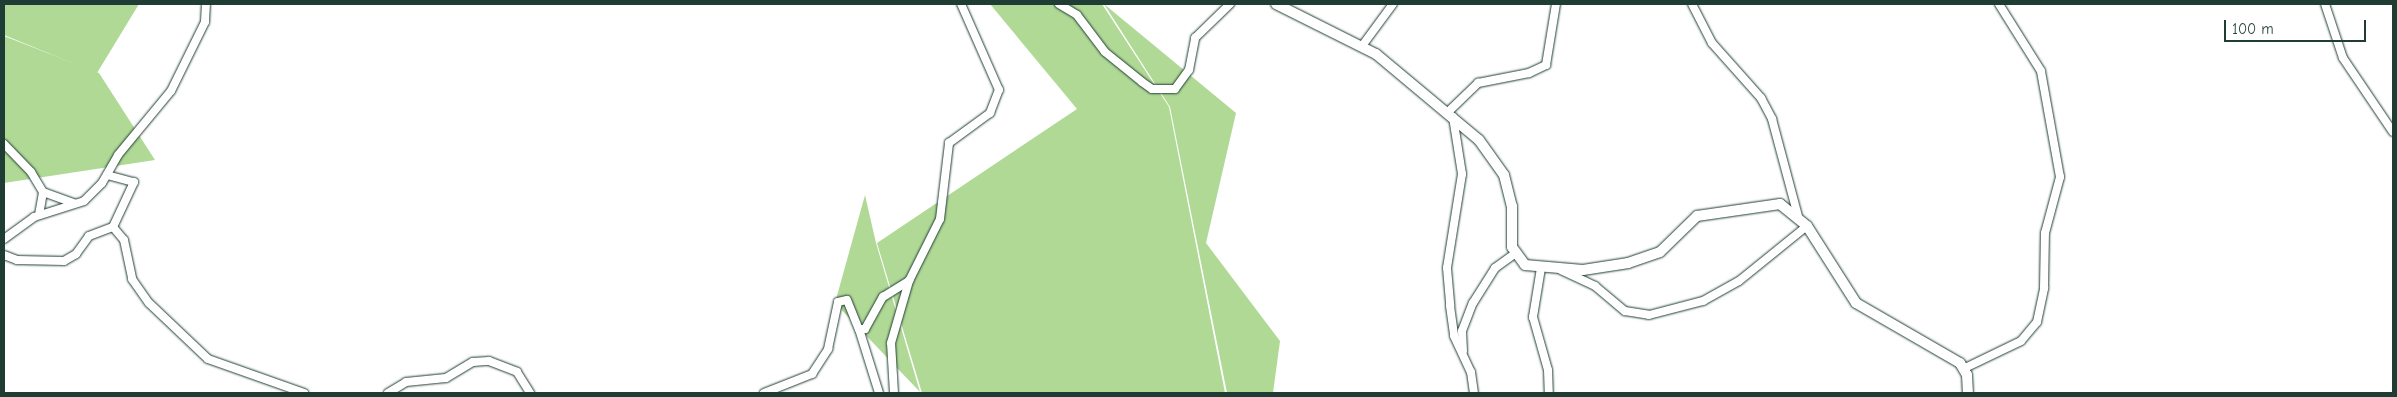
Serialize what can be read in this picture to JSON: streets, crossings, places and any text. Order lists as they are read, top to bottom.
{
  "scale_bar": "100 m"
}
